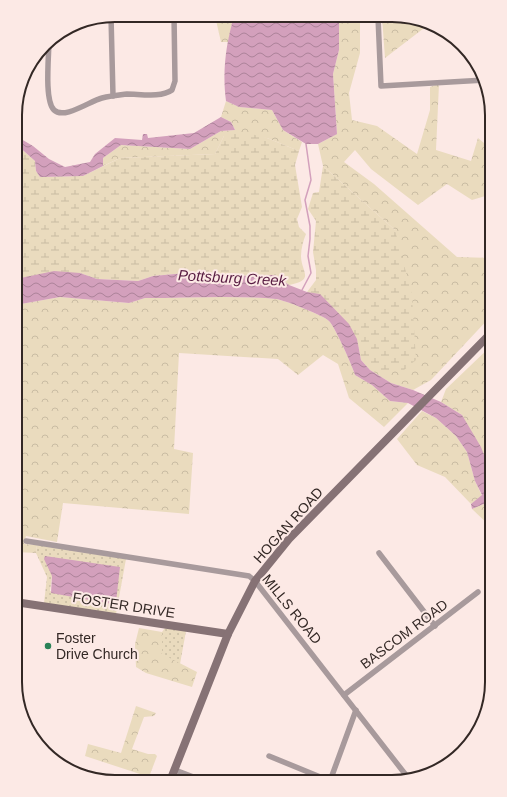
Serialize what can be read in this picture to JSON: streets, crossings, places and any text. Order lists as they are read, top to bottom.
{
  "streets": {
    "main road": ["HOGAN ROAD", "FOSTER DRIVE"],
    "street": ["MILLS ROAD", "BASCOM ROAD"]
  },
  "crossings": [
    ["HOGAN ROAD", "FOSTER DRIVE"],
    ["HOGAN ROAD", "MILLS ROAD"],
    ["MILLS ROAD", "BASCOM ROAD"]
  ],
  "water": ["Pottsburg Creek"],
  "places": ["Foster Drive Church"]
}
